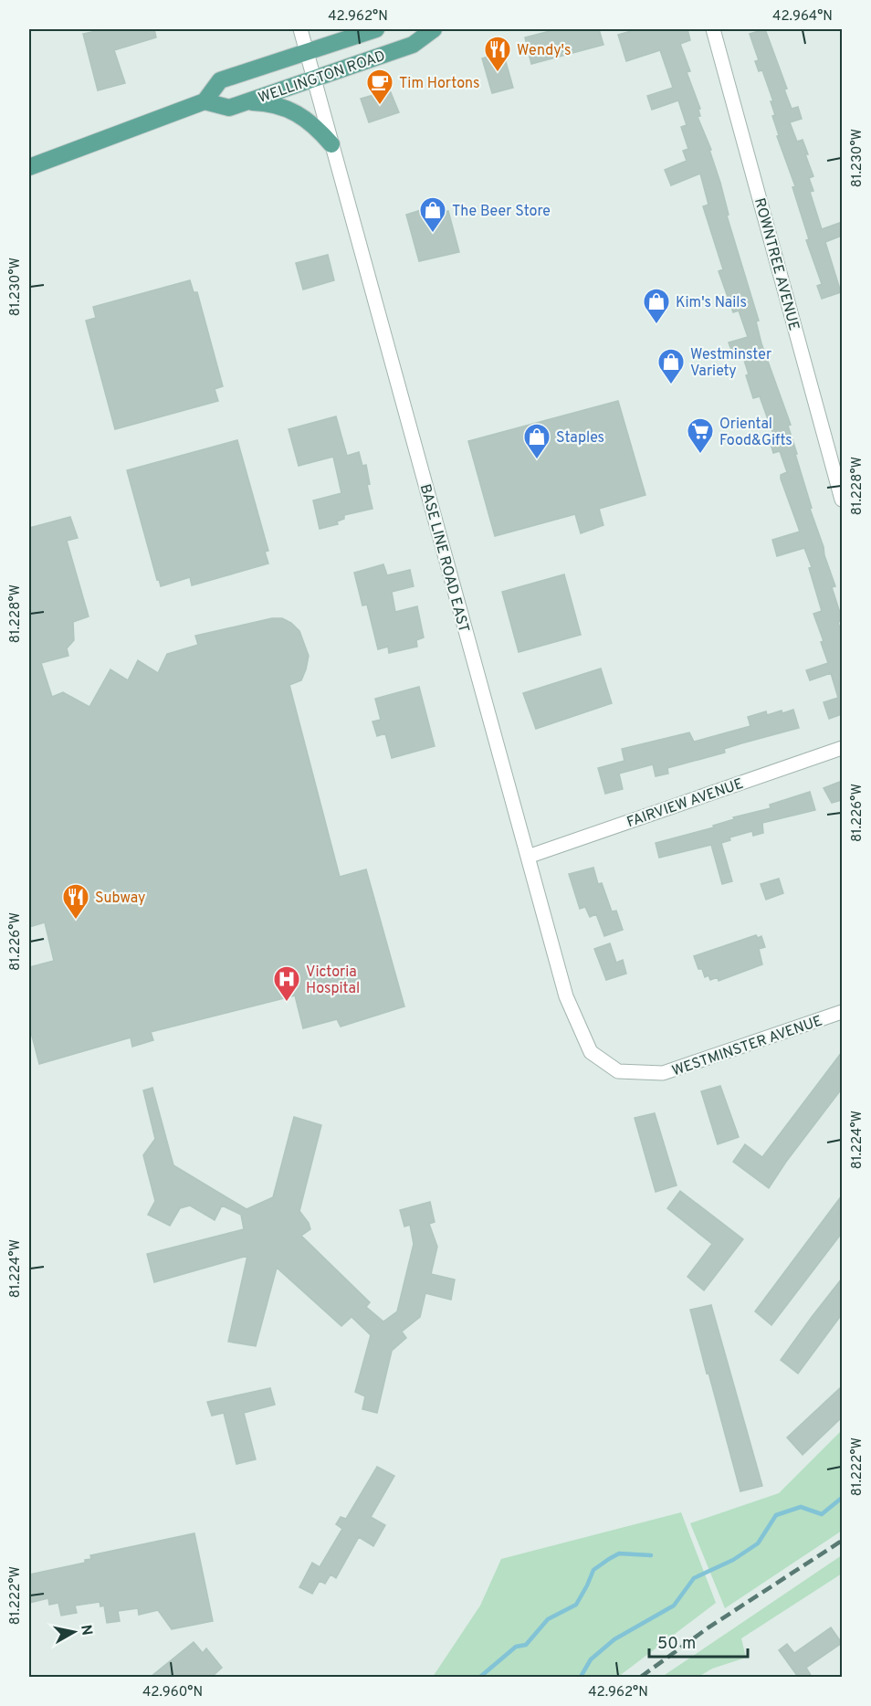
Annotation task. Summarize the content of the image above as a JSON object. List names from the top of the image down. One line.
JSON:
{"streets":{"main road":["WELLINGTON ROAD"],"street":["ROWNTREE AVENUE","BASE LINE ROAD EAST","FAIRVIEW AVENUE","WESTMINSTER AVENUE"]},"crossings":[["WELLINGTON ROAD","BASE LINE ROAD EAST"],["BASE LINE ROAD EAST","FAIRVIEW AVENUE"],["BASE LINE ROAD EAST","WESTMINSTER AVENUE"]],"places":{"restaurant":["Wendy's","Subway"],"cafe":["Tim Hortons"],"shop":["The Beer Store","Kim's Nails","Westminster Variety","Staples"],"supermarket":["Oriental Food&Gifts"],"hospital":["Victoria Hospital"]},"scale_bar":"50 m","north":"right","coordinates":["42.962°N","42.964°N","81.230°W","81.228°W","81.226°W","81.224°W","81.222°W","42.960°N"]}
